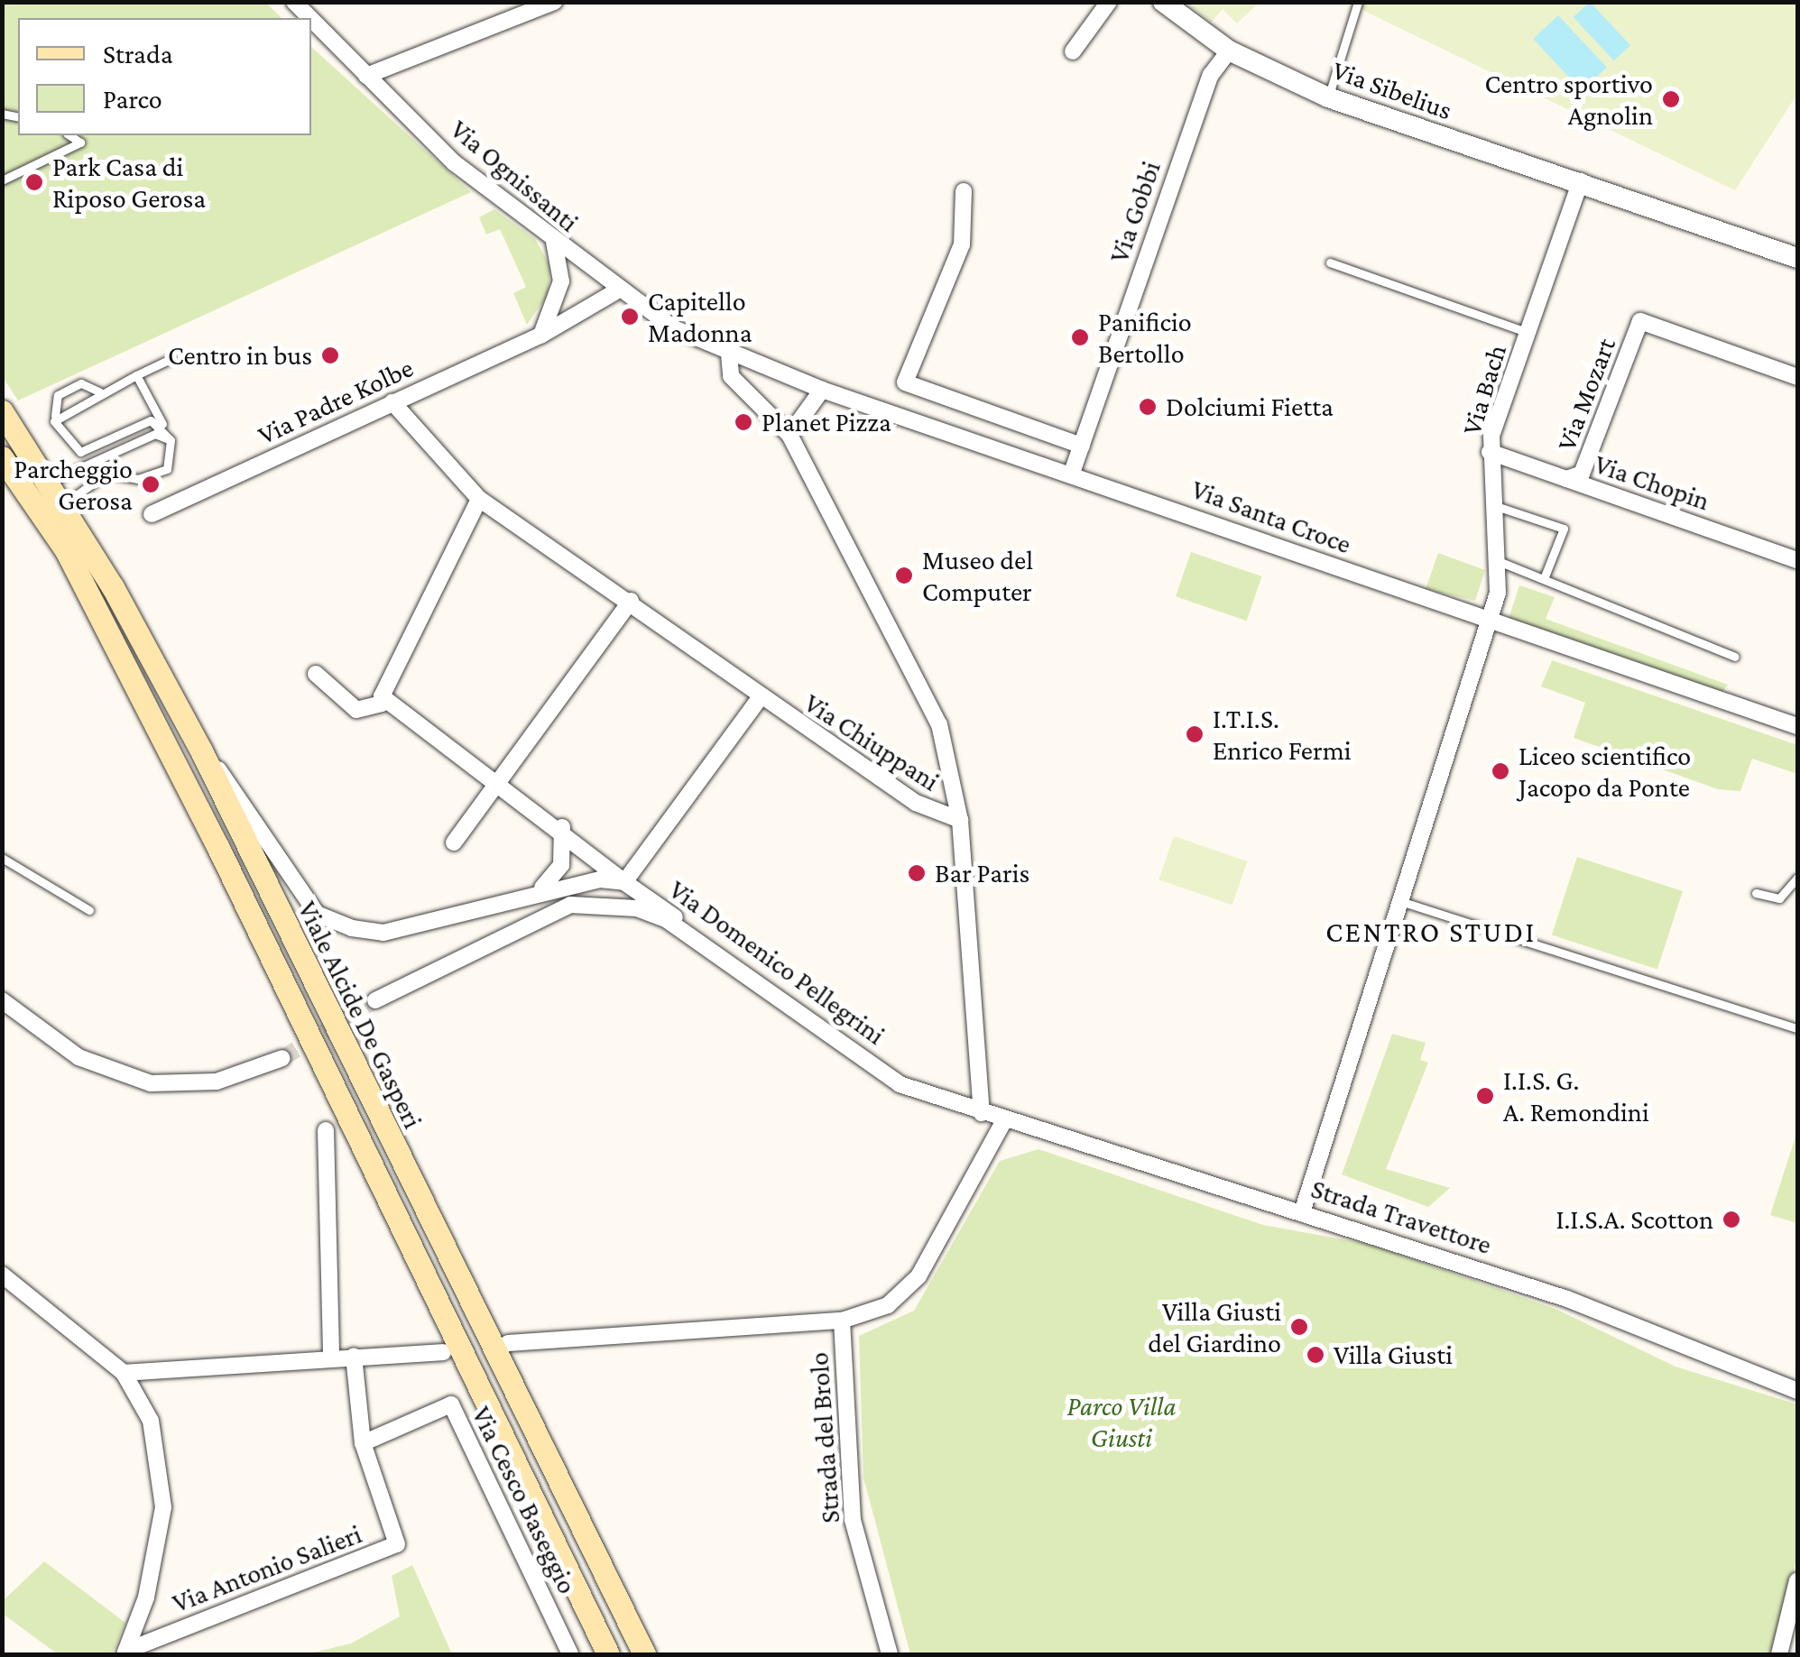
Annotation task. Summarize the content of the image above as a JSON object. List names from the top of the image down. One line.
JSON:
{"streets":{"main road":["Viale Alcide De Gasperi"],"street":["Via Sibelius","Via Ognissanti","Via Gobbi","Via Bach","Via Mozart","Via Padre Kolbe","Via Chopin","Via Santa Croce","Via Chiuppani","Via Domenico Pellegrini","Strada Travettore","Strada del Brolo","Via Cesco Baseggio","Via Antonio Salieri"]},"crossings":[["Via Sibelius","Via Gobbi"],["Via Sibelius","Via Bach"],["Via Ognissanti","Via Padre Kolbe"],["Via Ognissanti","Via Santa Croce"],["Via Gobbi","Via Santa Croce"],["Via Bach","Via Chopin"],["Via Bach","Via Santa Croce"],["Via Bach","Strada Travettore"],["Via Mozart","Via Chopin"],["Via Padre Kolbe","Via Chiuppani"],["Via Domenico Pellegrini","Strada Travettore"],["Strada Travettore","Strada del Brolo"],["Via Cesco Baseggio","Via Antonio Salieri"]],"districts":["CENTRO STUDI"],"parks":["Parco Villa Giusti"],"places":["Centro sportivo Agnolin","Park Casa di Riposo Gerosa","Capitello Madonna","Panificio Bertollo","Centro in bus","Dolciumi Fietta","Planet Pizza","Parcheggio Gerosa","Museo del Computer","I.T.I.S. Enrico Fermi","Liceo scientifico Jacopo da Ponte","Bar Paris","I.I.S. G. A. Remondini","I.I.S.A. Scotton","Villa Giusti del Giardino","Villa Giusti"],"legend":["Strada","Parco"]}
